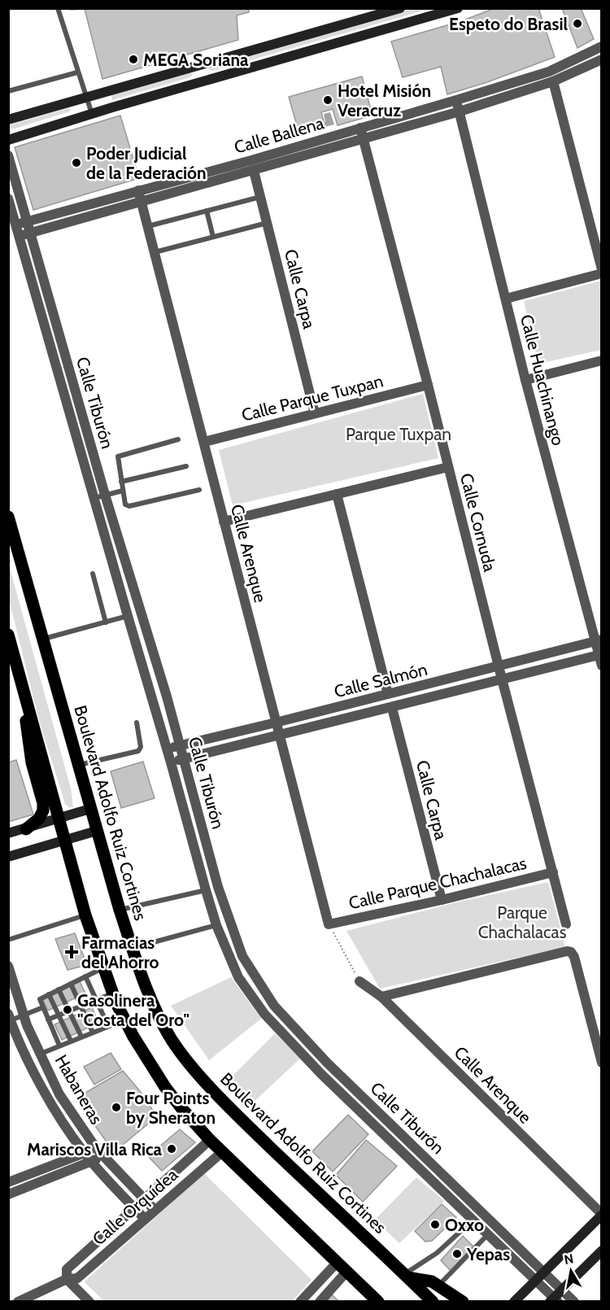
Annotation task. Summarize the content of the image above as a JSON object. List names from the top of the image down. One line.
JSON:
{"streets":{"main road":["Boulevard Adolfo Ruiz Cortines"],"street":["Calle Ballena","Calle Carpa","Calle Huachinango","Calle Parque Tuxpan","Calle Tiburón","Calle Cornuda","Calle Arenque","Calle Salmón","Calle Parque Chachalacas","Habaneras","Calle Orquídea"]},"crossings":[["Calle Ballena","Calle Carpa"],["Calle Ballena","Calle Huachinango"],["Calle Ballena","Calle Tiburón"],["Calle Ballena","Calle Cornuda"],["Calle Ballena","Calle Arenque"],["Calle Carpa","Calle Parque Tuxpan"],["Calle Carpa","Calle Salmón"],["Calle Carpa","Calle Parque Chachalacas"],["Calle Huachinango","Calle Salmón"],["Calle Parque Tuxpan","Calle Cornuda"],["Calle Parque Tuxpan","Calle Arenque"],["Calle Tiburón","Calle Salmón"],["Calle Cornuda","Calle Salmón"],["Calle Cornuda","Calle Parque Chachalacas"],["Calle Arenque","Calle Salmón"],["Calle Arenque","Calle Parque Chachalacas"],["Habaneras","Calle Orquídea"]],"parks":["Parque Tuxpan","Parque Chachalacas"],"places":{"other":["Espeto do Brasil","MEGA Soriana","Hotel Misión Veracruz","Poder Judicial de la Federación","Gasolinera \"Costa del Oro\"","Four Points by Sheraton","Mariscos Villa Rica","Oxxo","Yepas"],"health":["Farmacias del Ahorro"]},"north":"top"}
